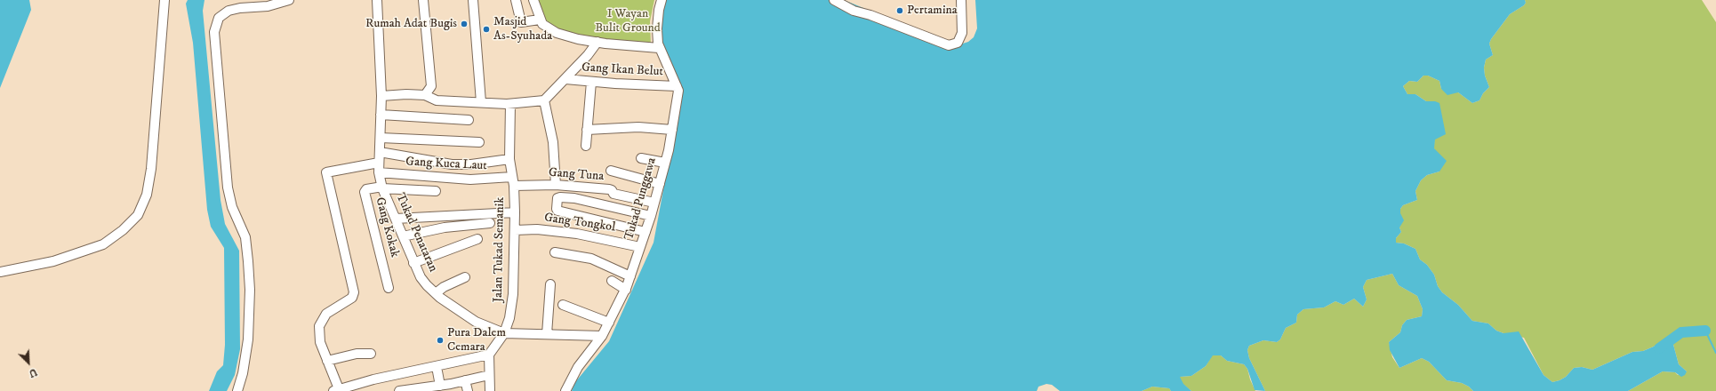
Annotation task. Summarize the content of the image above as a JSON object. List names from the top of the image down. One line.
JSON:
{"streets":{"street":["Gang Ikan Belut","Gang Kuca Laut","Gang Tuna","Tukad Punggawa","Gang Tongkol","Gang Kokak","Tukad Penataran","Jalan Tukad Semanik"]},"crossings":[["Gang Ikan Belut","Tukad Punggawa"],["Gang Kuca Laut","Gang Tuna"],["Gang Kuca Laut","Tukad Penataran"],["Gang Kuca Laut","Jalan Tukad Semanik"],["Gang Tuna","Tukad Punggawa"],["Gang Tuna","Jalan Tukad Semanik"],["Tukad Punggawa","Gang Tongkol"],["Tukad Punggawa","Tukad Penataran"],["Gang Tongkol","Jalan Tukad Semanik"],["Gang Kokak","Tukad Penataran"],["Tukad Penataran","Jalan Tukad Semanik"]],"parks":["I Wayan Bulit Ground"],"places":["Pertamina","Rumah Adat Bugis","Masjid As-Syuhada","Pura Dalem Cemara"],"north":"bottom right"}
